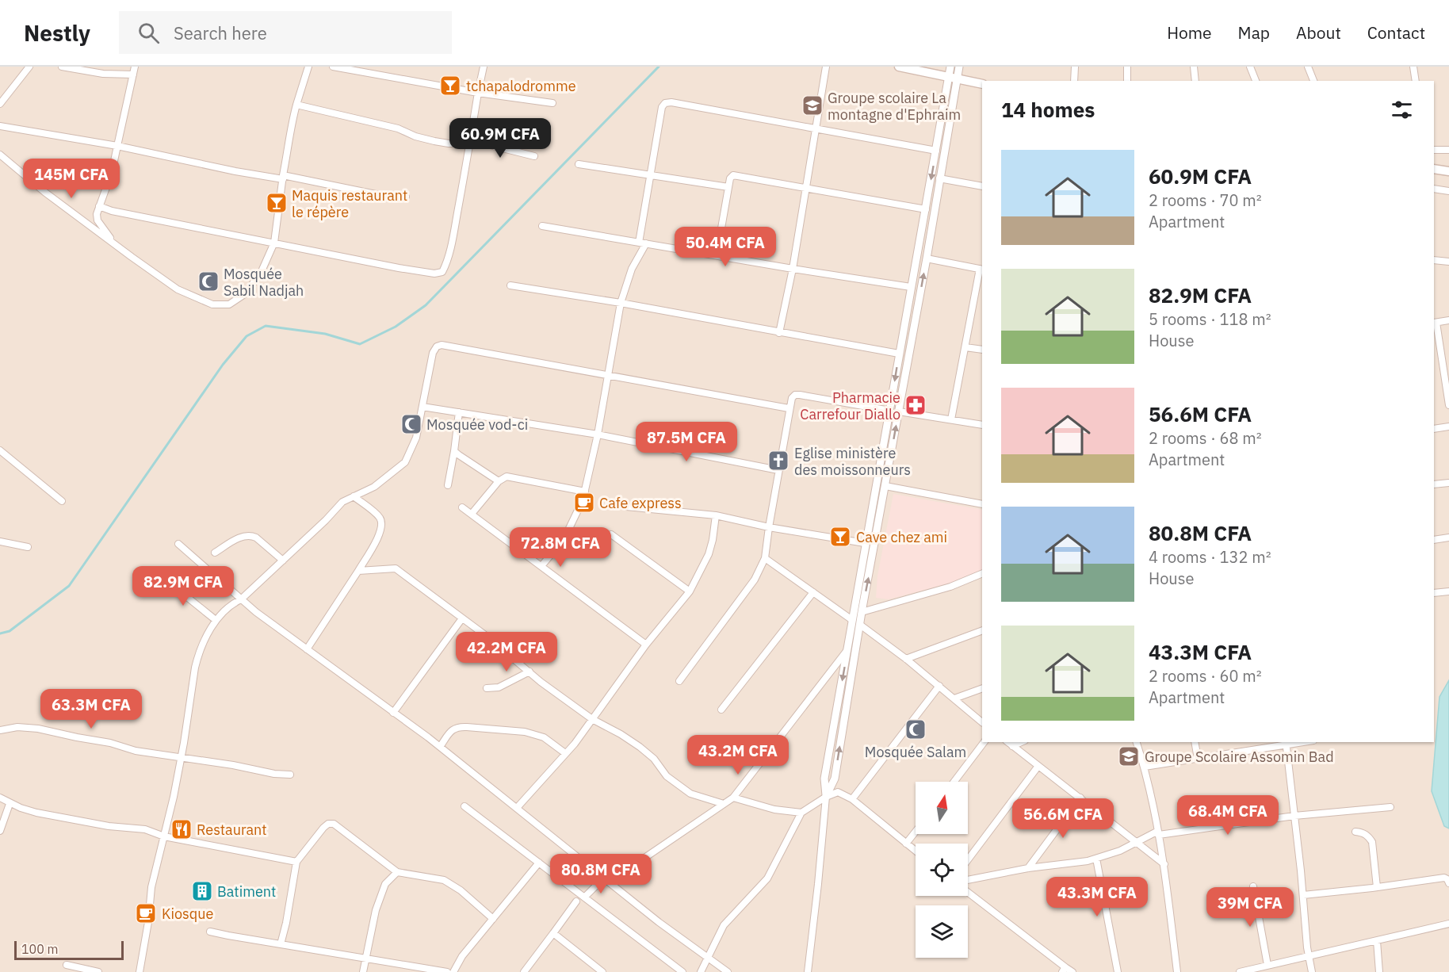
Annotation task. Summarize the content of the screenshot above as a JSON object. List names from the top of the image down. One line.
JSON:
{"places":{"bar":["tchapalodromme","Maquis restaurant le répère","Cave chez ami"],"school or university":["Groupe scolaire La montagne d'Ephraim","Groupe Scolaire Assomin Bad"],"mosque":["Mosquée Sabil Nadjah","Mosquée vod-ci","Mosquée Salam"],"pharmacy":["Pharmacie Carrefour Diallo"],"church":["Eglise ministère des moissonneurs"],"cafe":["Cafe express","Kiosque"],"restaurant":["Restaurant"],"building":["Batiment"]},"scale_bar":"100 m","north":"top","page":{"header":"Nestly","search":"Search here","nav":["Home","Map","About","Contact"],"heading":"14 homes","price":["60.9M CFA","145M CFA","50.4M CFA","87.5M CFA","72.8M CFA","82.9M CFA","42.2M CFA","63.3M CFA","43.2M CFA","68.4M CFA","56.6M CFA","80.8M CFA","43.3M CFA","39M CFA"],"list":[{"name":"60.9M CFA","note":"2 rooms · 70 m² · Apartment"},{"name":"82.9M CFA","note":"5 rooms · 118 m² · House"},{"name":"56.6M CFA","note":"2 rooms · 68 m² · Apartment"},{"name":"80.8M CFA","note":"4 rooms · 132 m² · House"},{"name":"43.3M CFA","note":"2 rooms · 60 m² · Apartment"}],"scale":"100 m"}}
